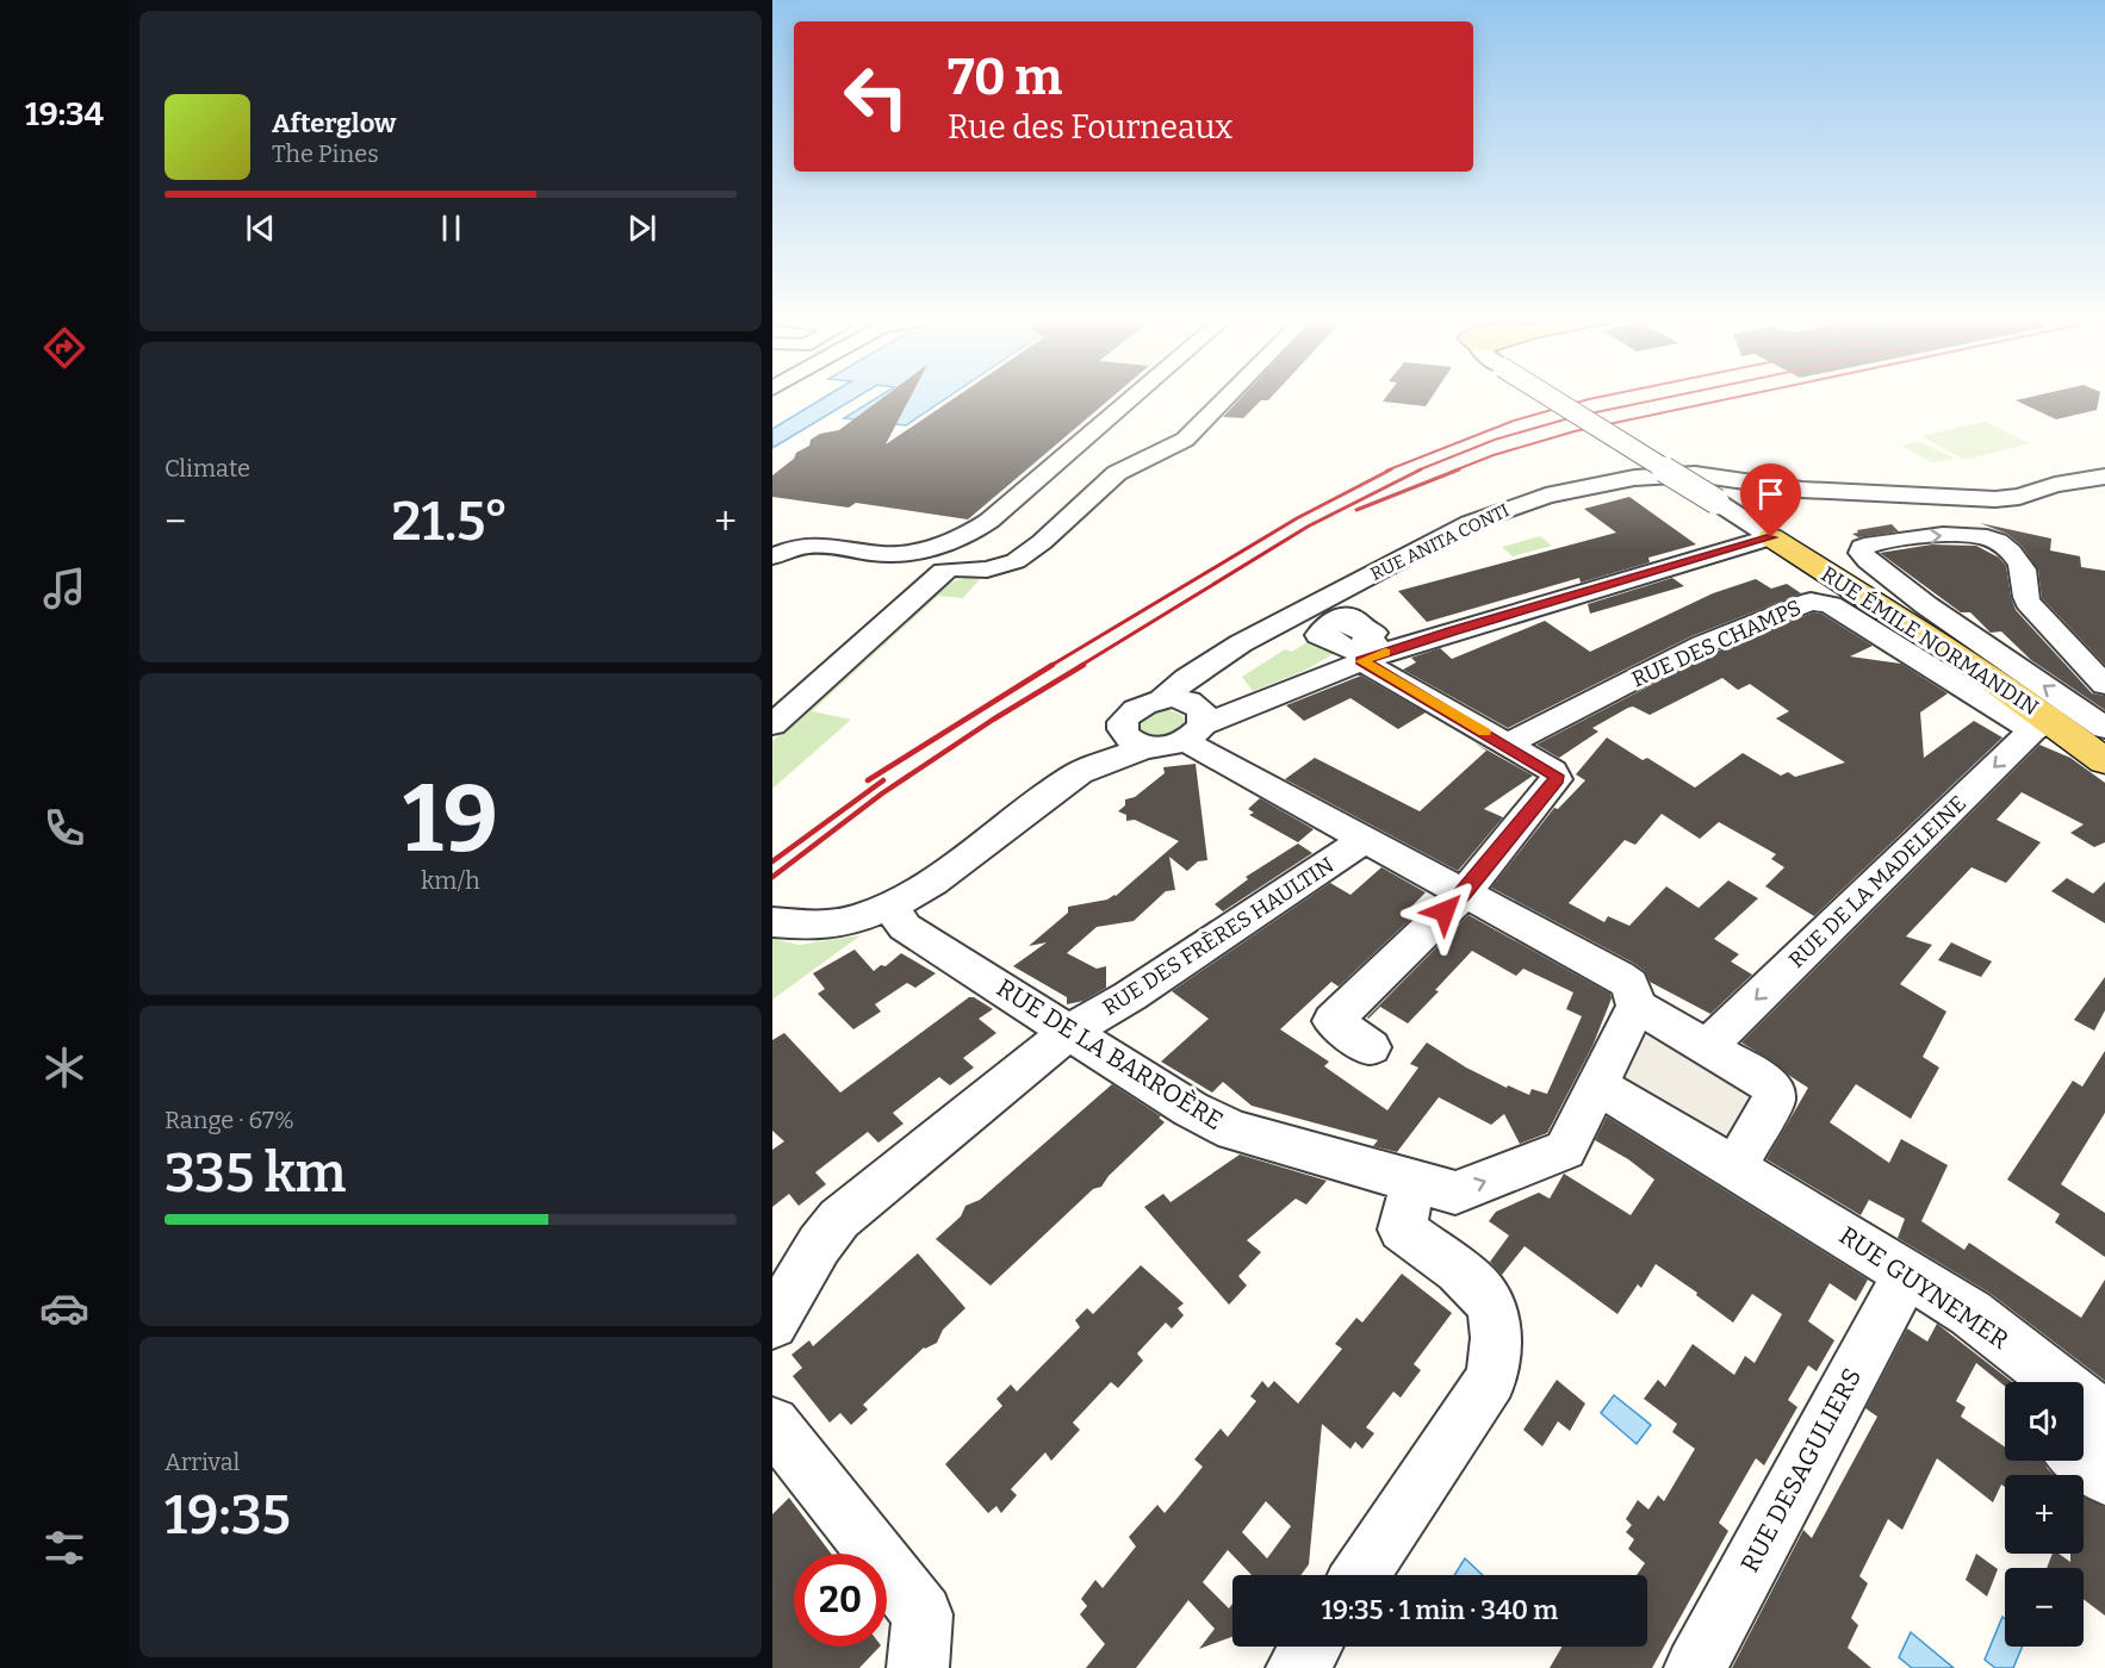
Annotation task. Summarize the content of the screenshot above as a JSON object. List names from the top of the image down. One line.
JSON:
{"streets":{"main road":["RUE ÉMILE NORMANDIN"],"street":["RUE ANITA CONTI","RUE DES CHAMPS","RUE DE LA MADELEINE","RUE DES FRÈRES HAULTIN","RUE DE LA BARROÈRE","RUE GUYNEMER","RUE DESAGULIERS"]},"crossings":[["RUE ÉMILE NORMANDIN","RUE DES CHAMPS"],["RUE ÉMILE NORMANDIN","RUE DE LA MADELEINE"],["RUE DES CHAMPS","RUE DE LA MADELEINE"],["RUE DES FRÈRES HAULTIN","RUE DE LA BARROÈRE"],["RUE DE LA BARROÈRE","RUE GUYNEMER"],["RUE GUYNEMER","RUE DESAGULIERS"]],"one_way":["RUE DE LA MADELEINE"],"page":{"tabs":"19:34","turn":["70 m","Rue des Fourneaux"],"song":["Afterglow","The Pines"],"tile":["Climate",["19","km/h"],["Range · 67%","335 km"],["Arrival","19:35"]],"heat":["−","21.5°","+"],"map_buttons":["+","−"],"limit":"20","trip":"19:35 · 1 min · 340 m"}}
